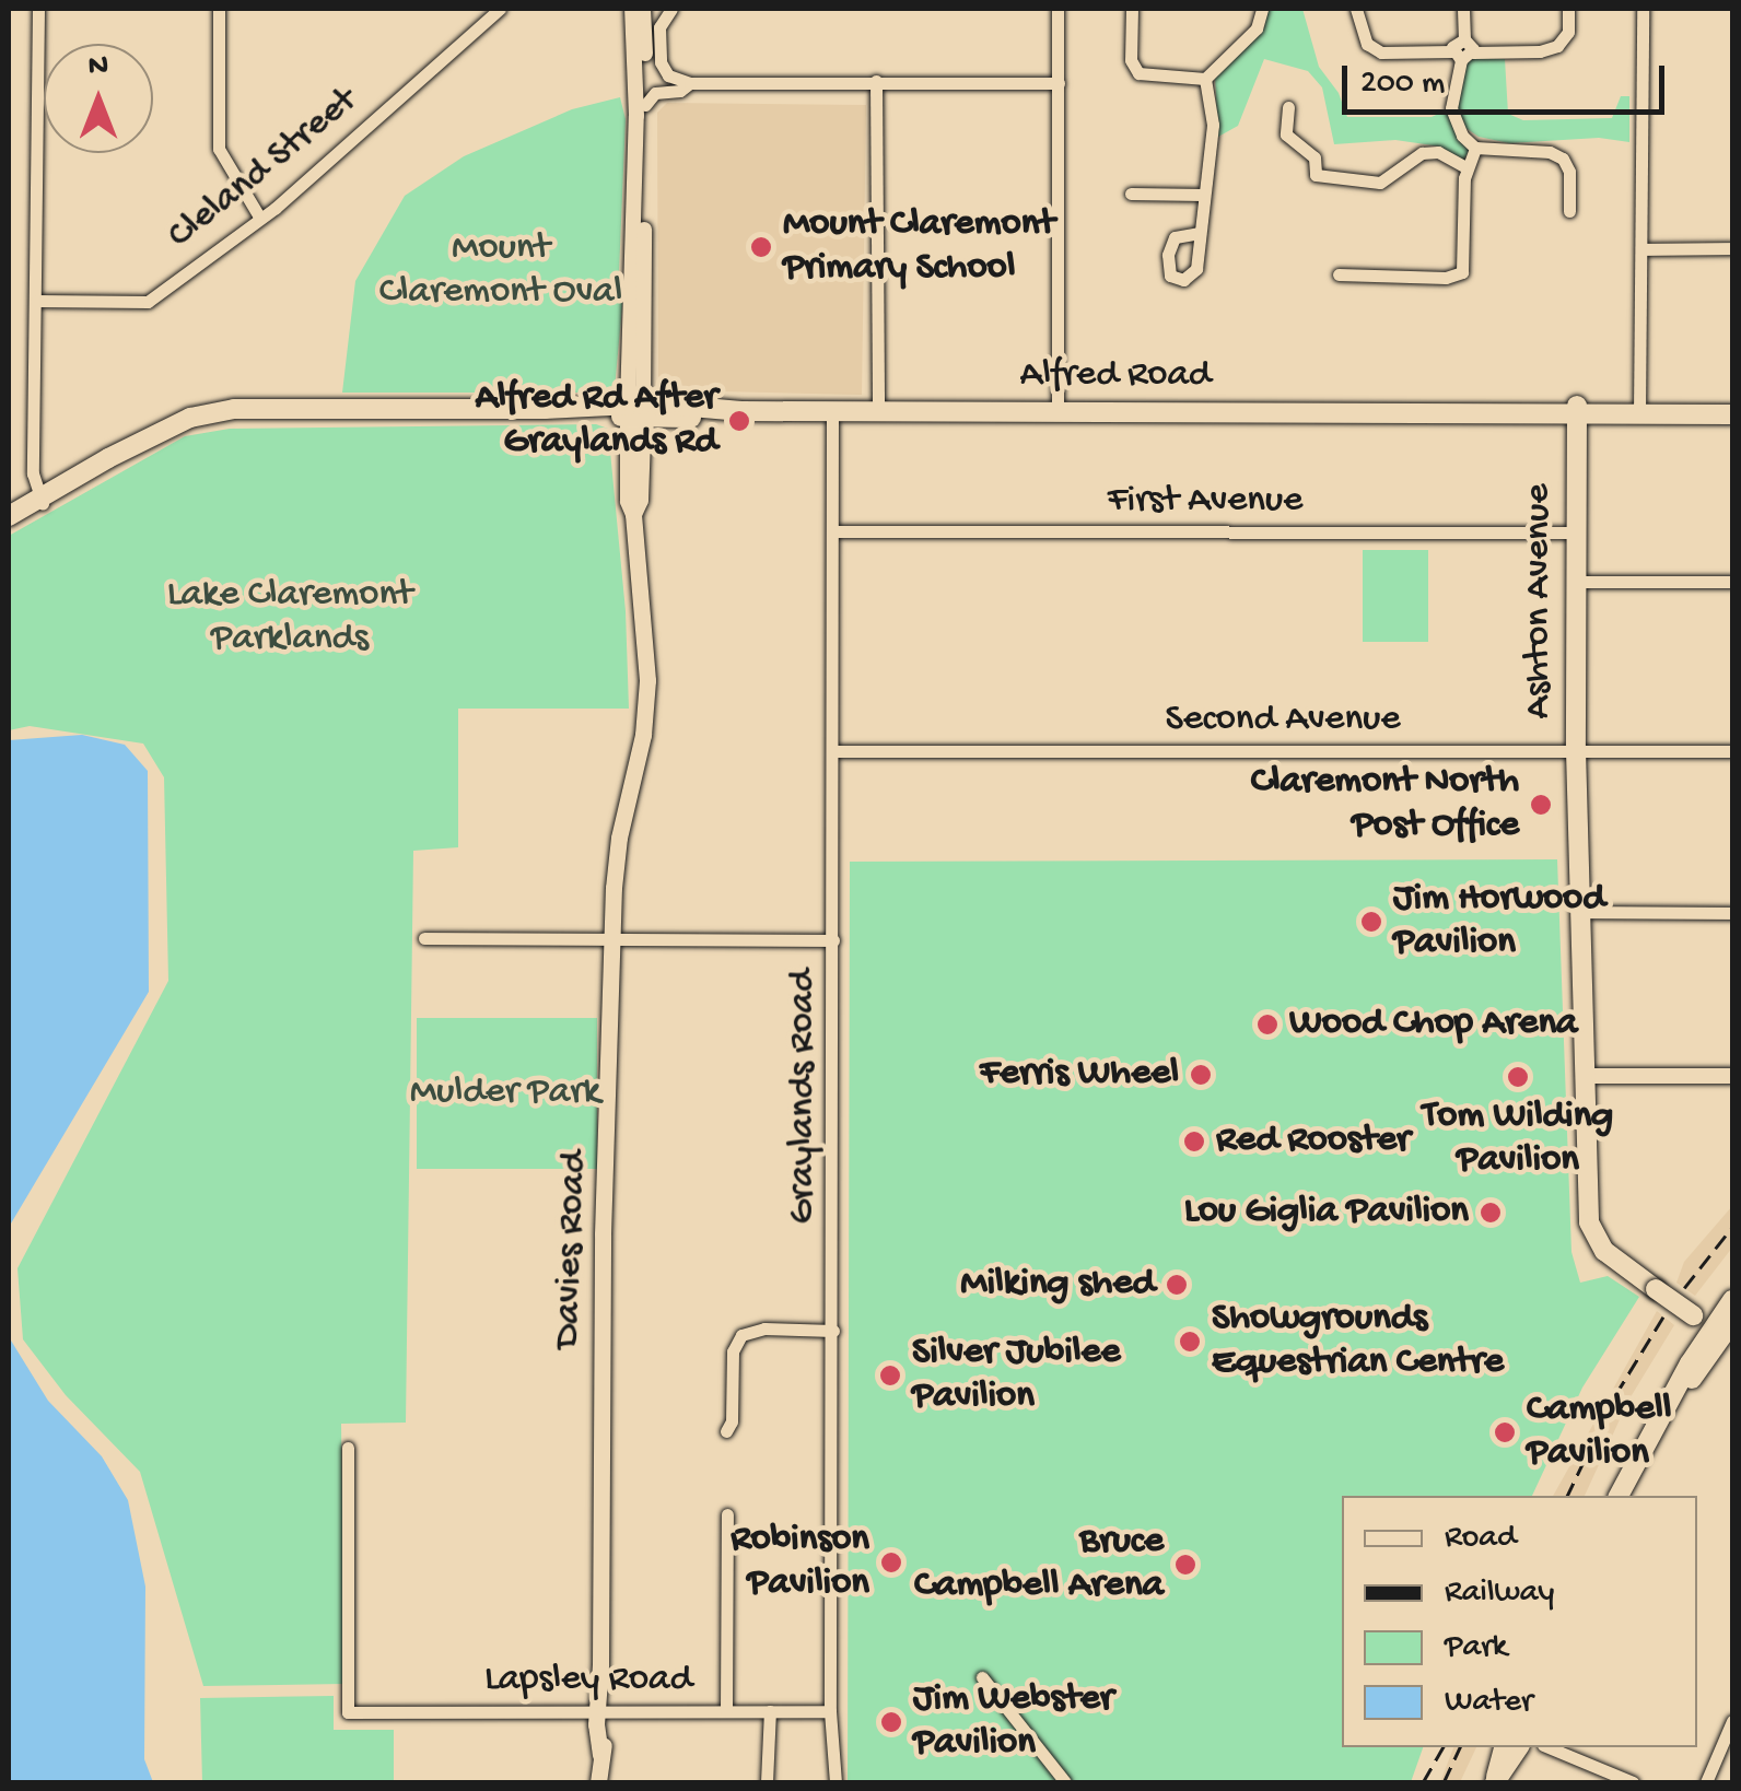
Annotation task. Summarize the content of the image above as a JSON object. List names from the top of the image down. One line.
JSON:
{"streets":{"main road":["Alfred Road","Ashton Avenue","Davies Road"],"street":["Cleland Street","First Avenue","Second Avenue","Graylands Road","Lapsley Road"]},"crossings":[["Alfred Road","Ashton Avenue"],["Alfred Road","Graylands Road"],["Alfred Road","Davies Road"],["First Avenue","Ashton Avenue"],["First Avenue","Graylands Road"],["Ashton Avenue","Second Avenue"],["Second Avenue","Graylands Road"],["Graylands Road","Lapsley Road"],["Davies Road","Lapsley Road"]],"parks":["Mount Claremont Oval","Lake Claremont Parklands","Mulder Park"],"places":["Mount Claremont Primary School","Alfred Rd After Graylands Rd","Claremont North Post Office","Jim Horwood Pavilion","Wood Chop Arena","Ferris Wheel","Tom Wilding Pavilion","Red Rooster","Lou Giglia Pavilion","Milking shed","Showgrounds Equestrian Centre","Silver Jubilee Pavilion","Campbell Pavilion","Robinson Pavilion","Bruce Campbell Arena","Jim Webster Pavilion"],"legend":["Road","Railway","Park","Water"],"scale_bar":"200 m","north":"top"}
